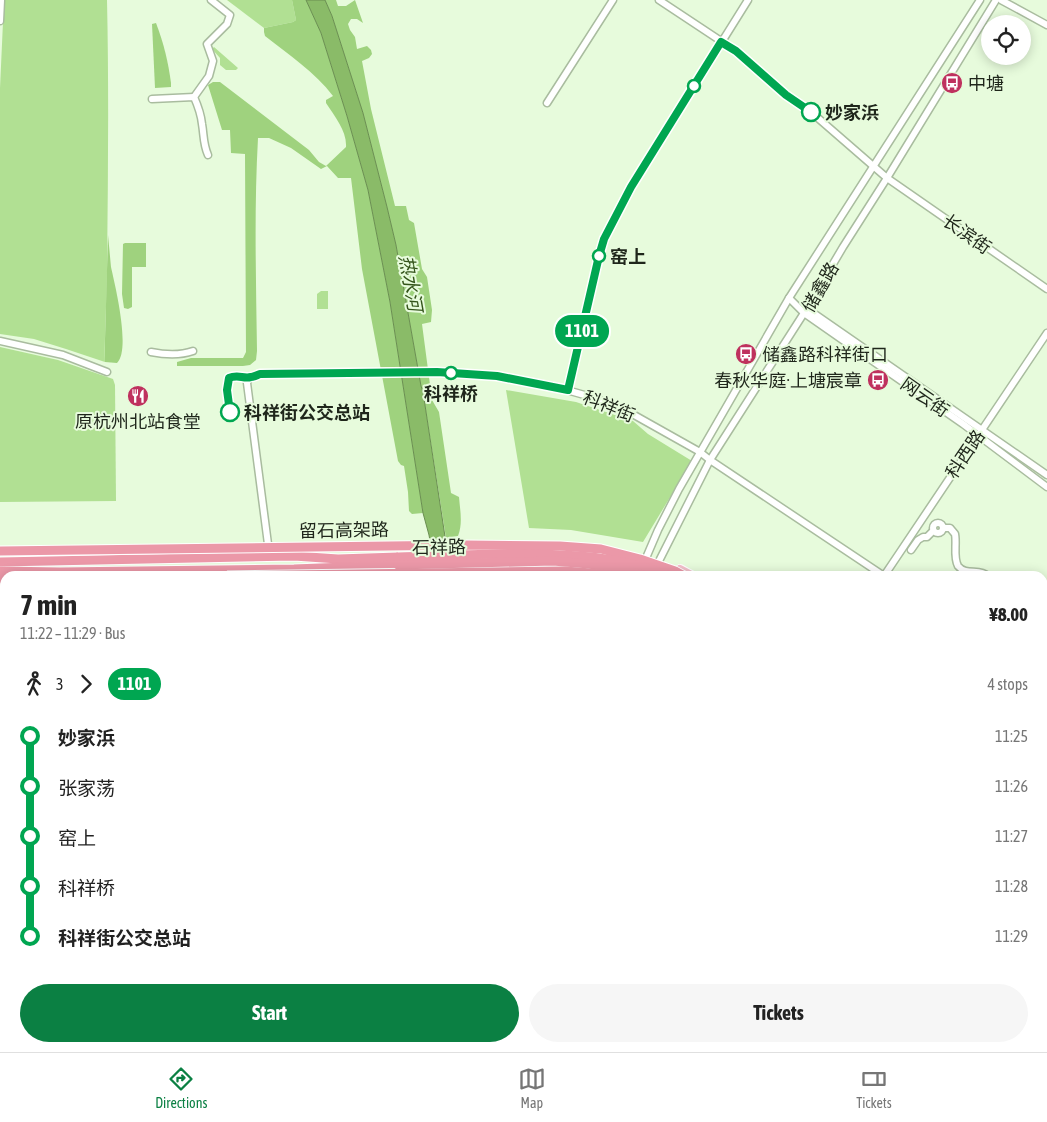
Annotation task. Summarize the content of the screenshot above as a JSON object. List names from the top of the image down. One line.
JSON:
{"streets":{"highway":["留石高架路"],"main road":["石祥路"],"street":["长滨街","储鑫路","网云街","科祥街","科西路"]},"crossings":[["长滨街","储鑫路"],["储鑫路","网云街"],["储鑫路","科祥街"],["储鑫路","石祥路"],["网云街","科西路"],["科祥街","石祥路"],["留石高架路","石祥路"]],"water":["热水河"],"places":{"bus stop":["中塘","储鑫路科祥街口","春秋华庭·上塘宸章"],"other":["妙家浜","窑上","科祥桥","科祥街公交总站"],"restaurant":["原杭州北站食堂"]},"lines":["bus line 1101"],"page":{"on_map":"1101","heading":["7 min","11:22 – 11:29 · Bus","¥8.00"],"legs":["3","1101","4 stops"],"list":[{"name":"妙家浜","value":"11:25"},{"name":"张家荡","value":"11:26"},{"name":"窑上","value":"11:27"},{"name":"科祥桥","value":"11:28"},{"name":"科祥街公交总站","value":"11:29"}],"buttons":["Start","Tickets"],"tabs":["Directions","Map","Tickets"]}}
